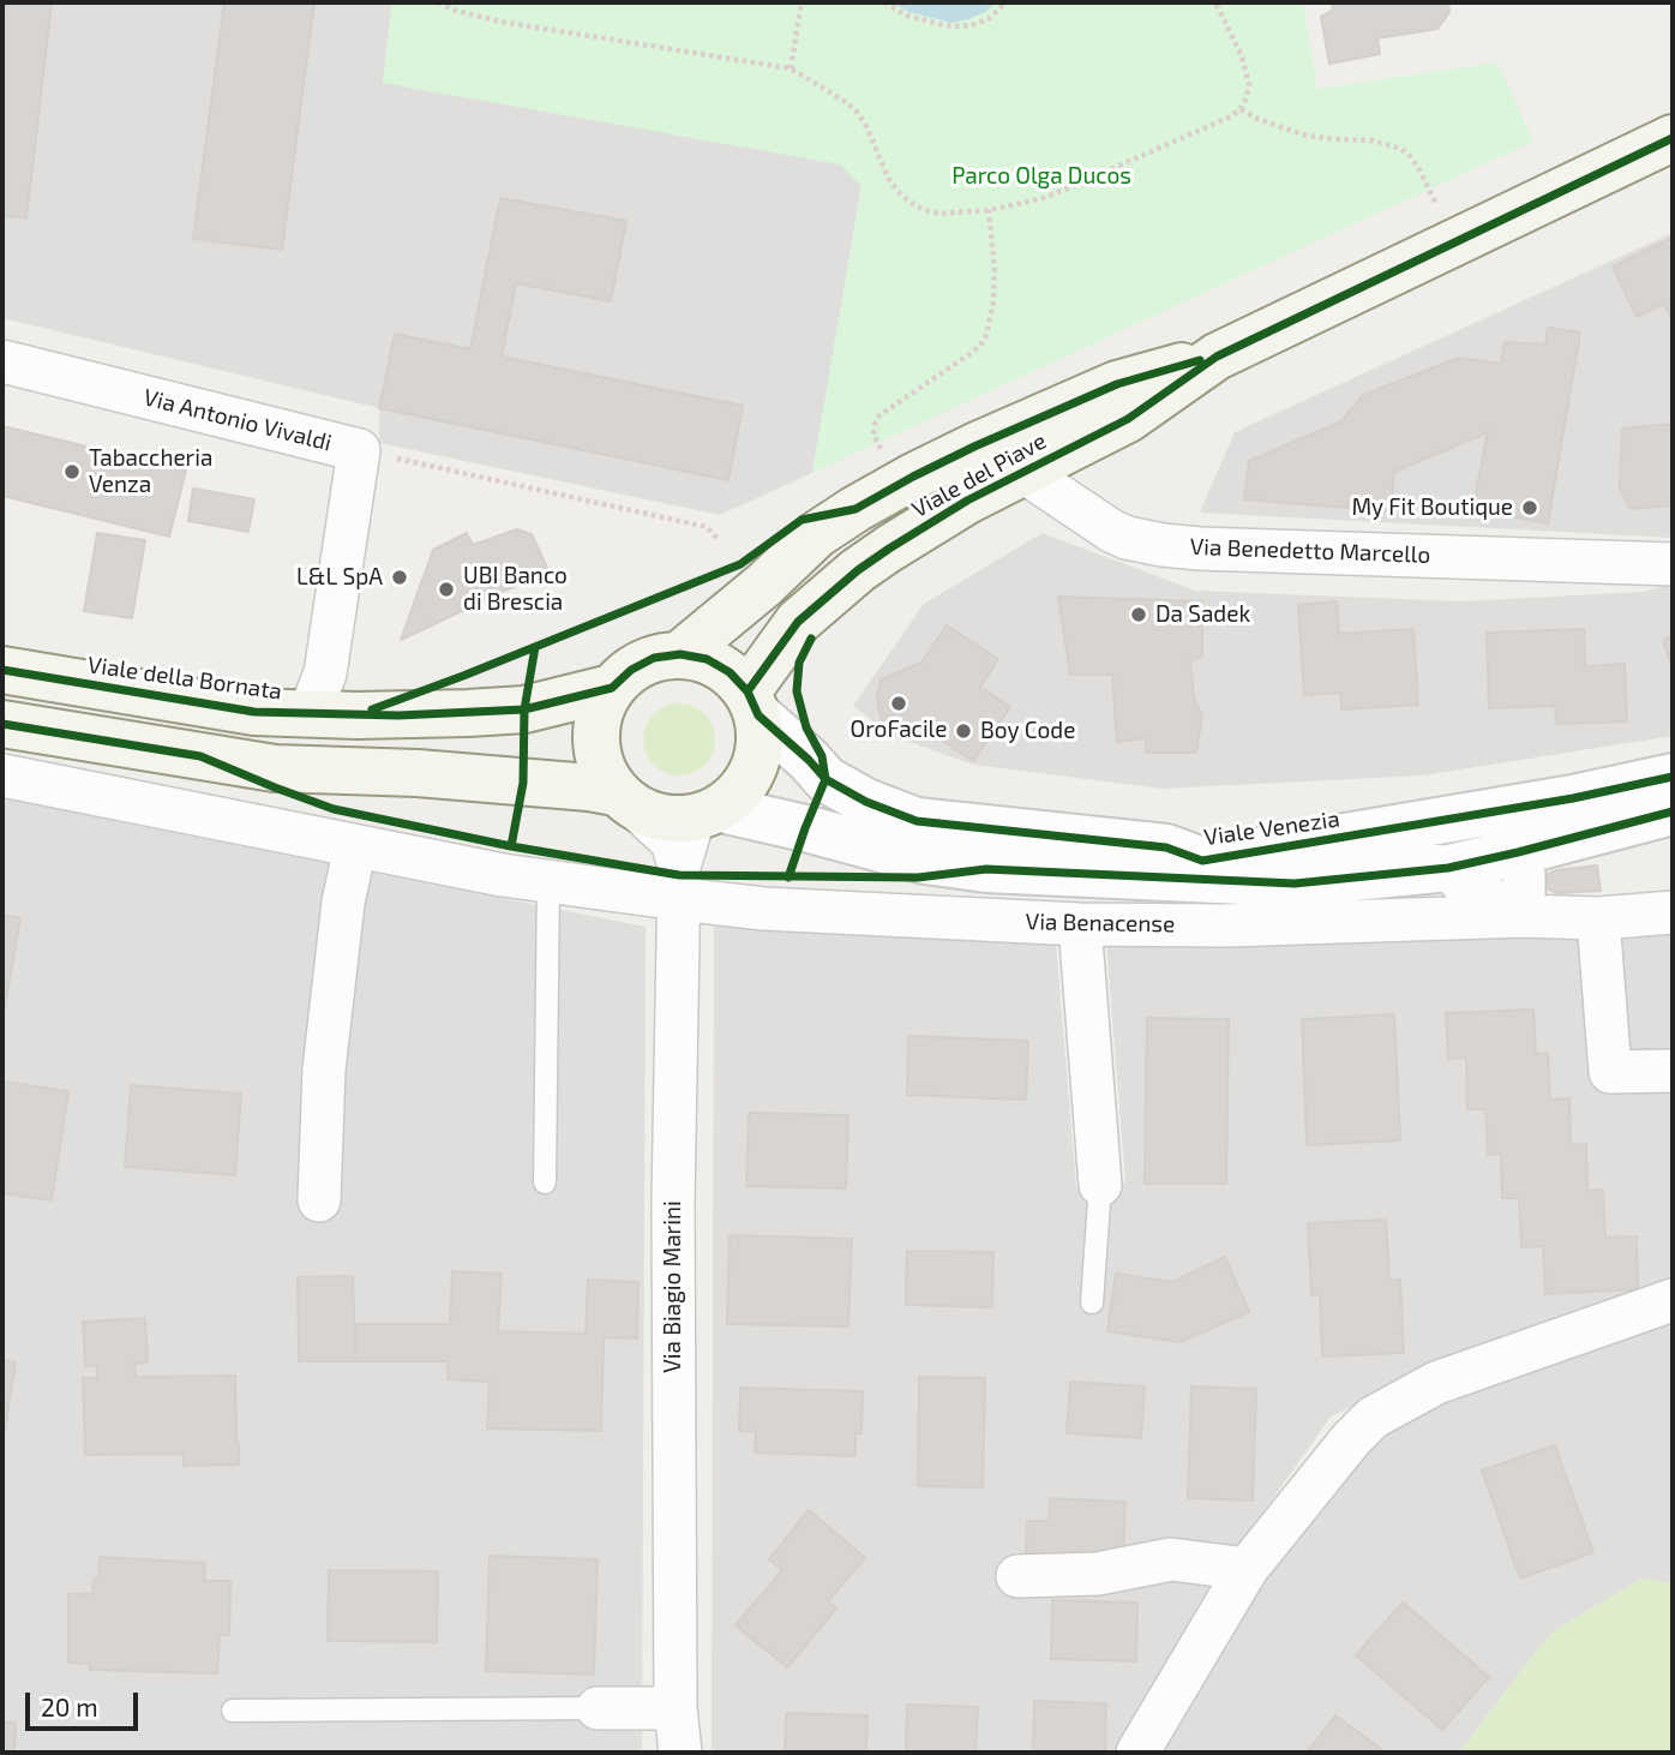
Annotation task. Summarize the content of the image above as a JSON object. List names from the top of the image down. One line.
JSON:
{"streets":{"main road":["Viale del Piave","Viale della Bornata"],"street":["Via Antonio Vivaldi","Via Benedetto Marcello","Viale Venezia","Via Benacense","Via Biagio Marini"]},"crossings":[["Via Antonio Vivaldi","Viale della Bornata"],["Viale del Piave","Via Benedetto Marcello"],["Viale del Piave","Viale della Bornata"],["Viale del Piave","Viale Venezia"],["Viale della Bornata","Viale Venezia"],["Viale Venezia","Via Benacense"],["Via Benacense","Via Biagio Marini"]],"parks":["Parco Olga Ducos"],"places":["Tabaccheria Venza","My Fit Boutique","L&L SpA","UBI Banco di Brescia","Da Sadek","OroFacile","Boy Code"],"scale_bar":"20 m"}
